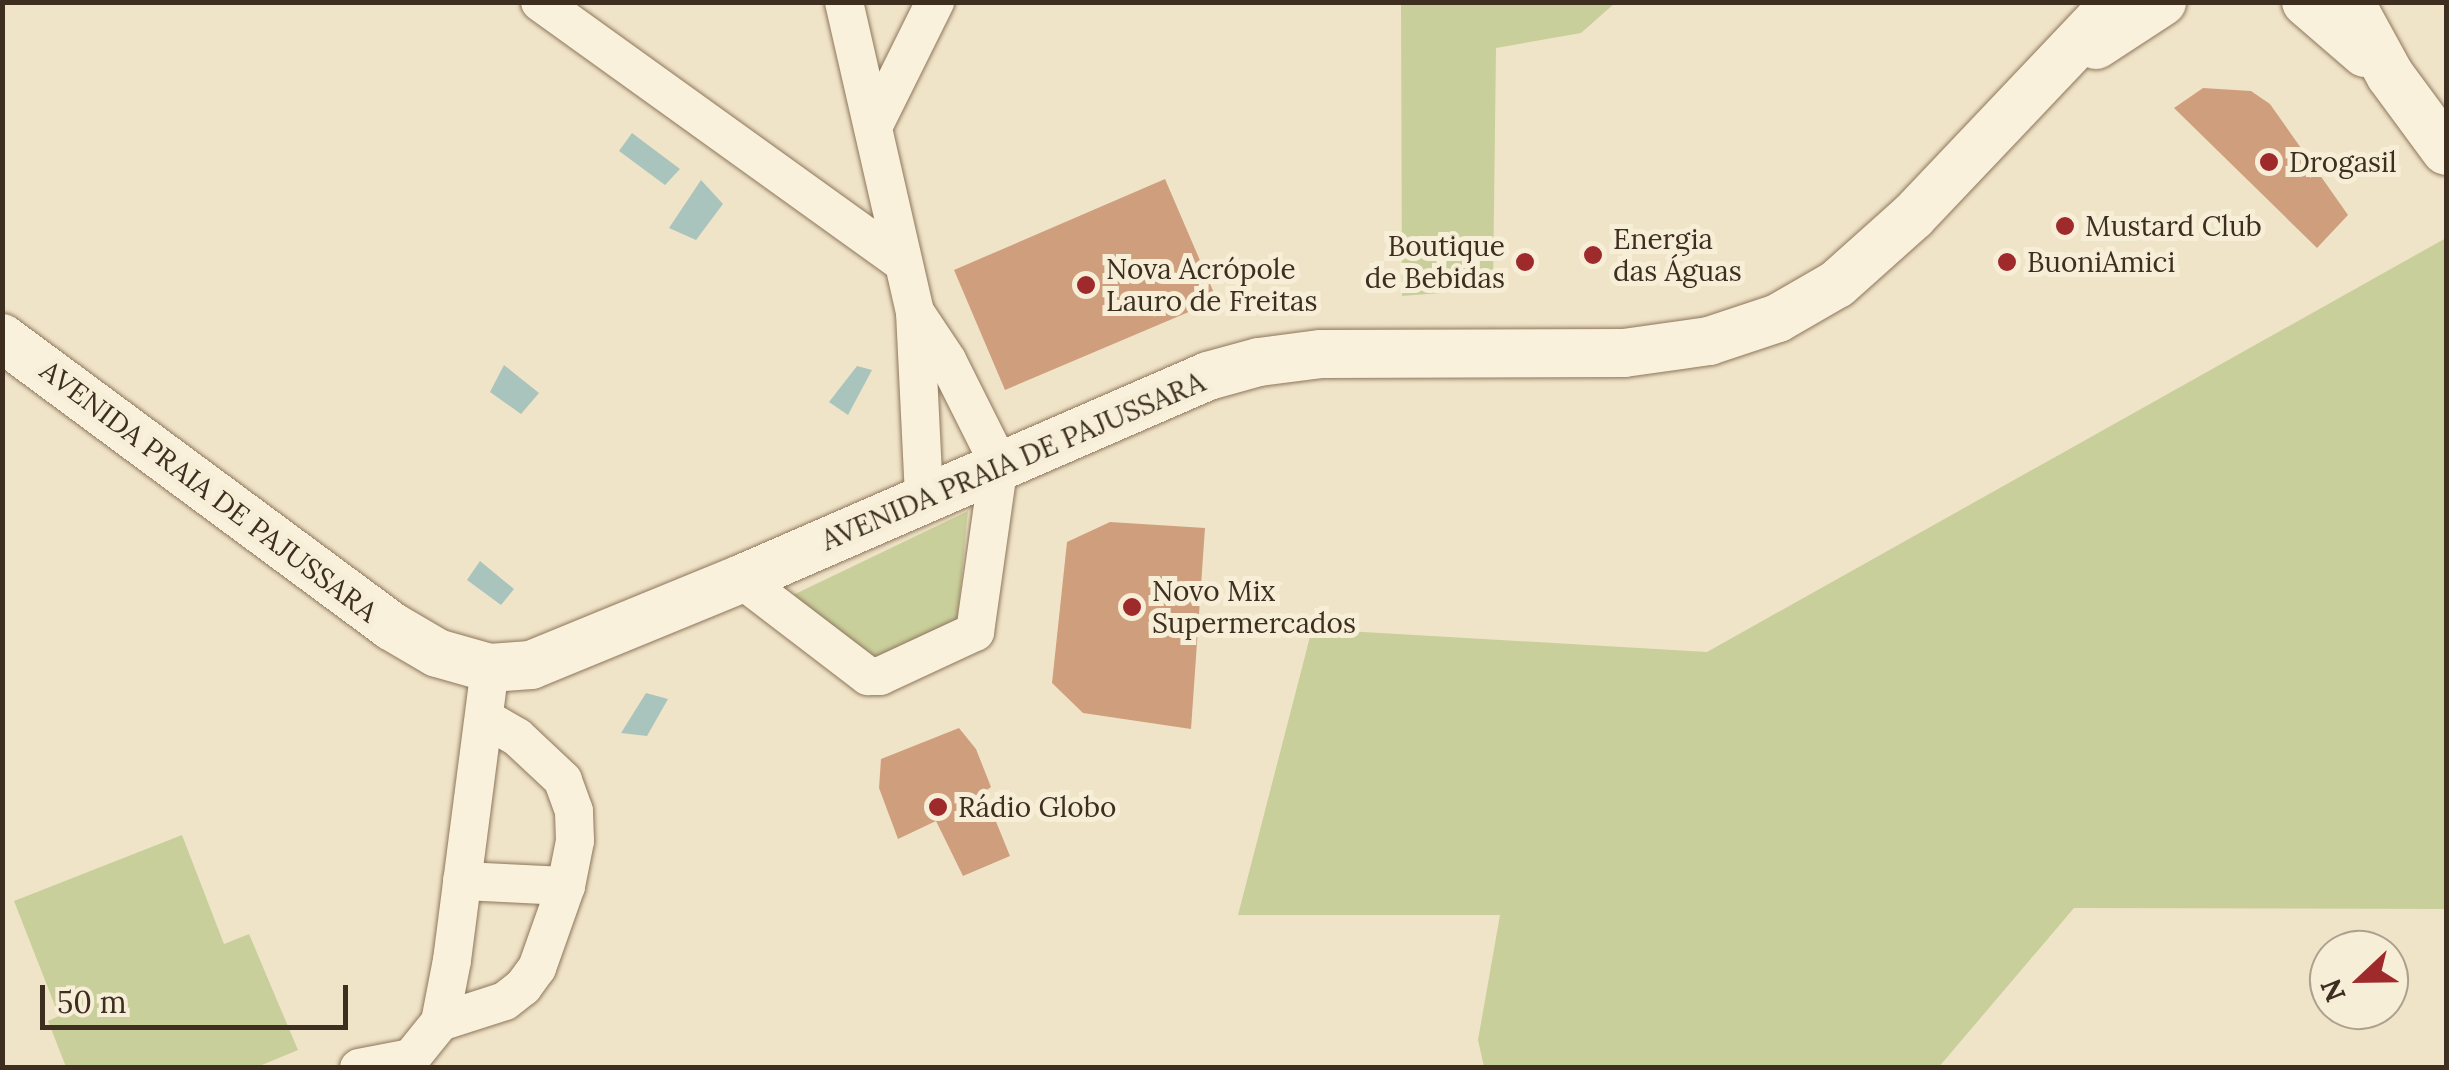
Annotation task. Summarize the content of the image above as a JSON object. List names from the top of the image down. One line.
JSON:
{"streets":{"street":["AVENIDA PRAIA DE PAJUSSARA"]},"places":["Drogasil","Mustard Club","Energia das Águas","Boutique de Bebidas","BuoniAmici","Nova Acrópole Lauro de Freitas","Novo Mix Supermercados","Rádio Globo"],"scale_bar":"50 m","north":"left"}
